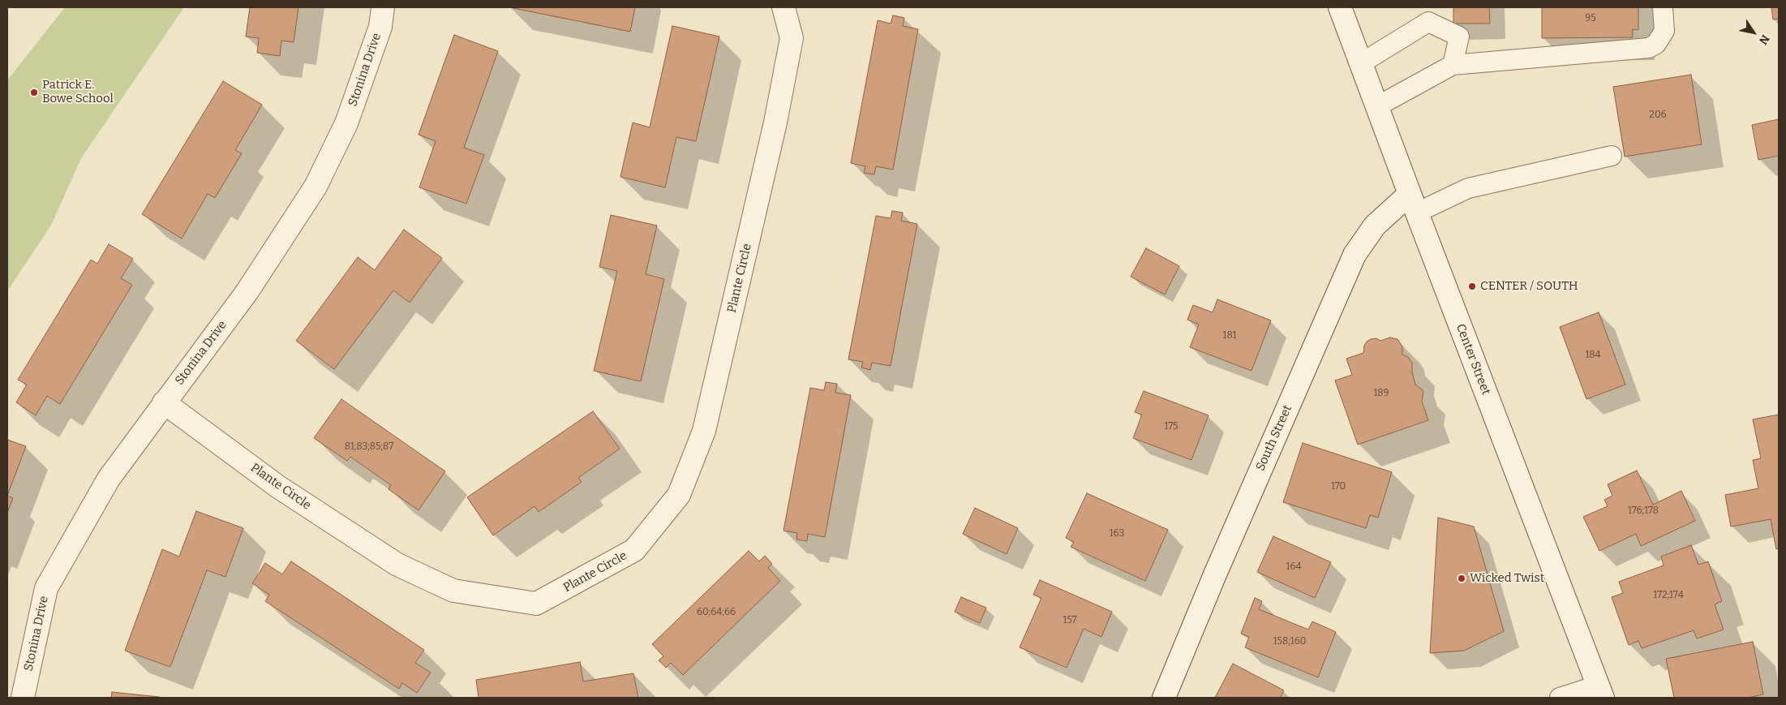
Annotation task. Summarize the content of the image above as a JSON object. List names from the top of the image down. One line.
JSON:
{"streets":{"street":["Stonina Drive","Plante Circle","Center Street","South Street"]},"crossings":[["Stonina Drive","Plante Circle"],["Center Street","South Street"]],"places":["Patrick E. Bowe School","CENTER / SOUTH","Wicked Twist"],"house_numbers":["95","206","181","184","189","175","81;83;85;87","170","176;178","163","164","172;174","60;64;66","157","158;160"],"north":"bottom right"}
